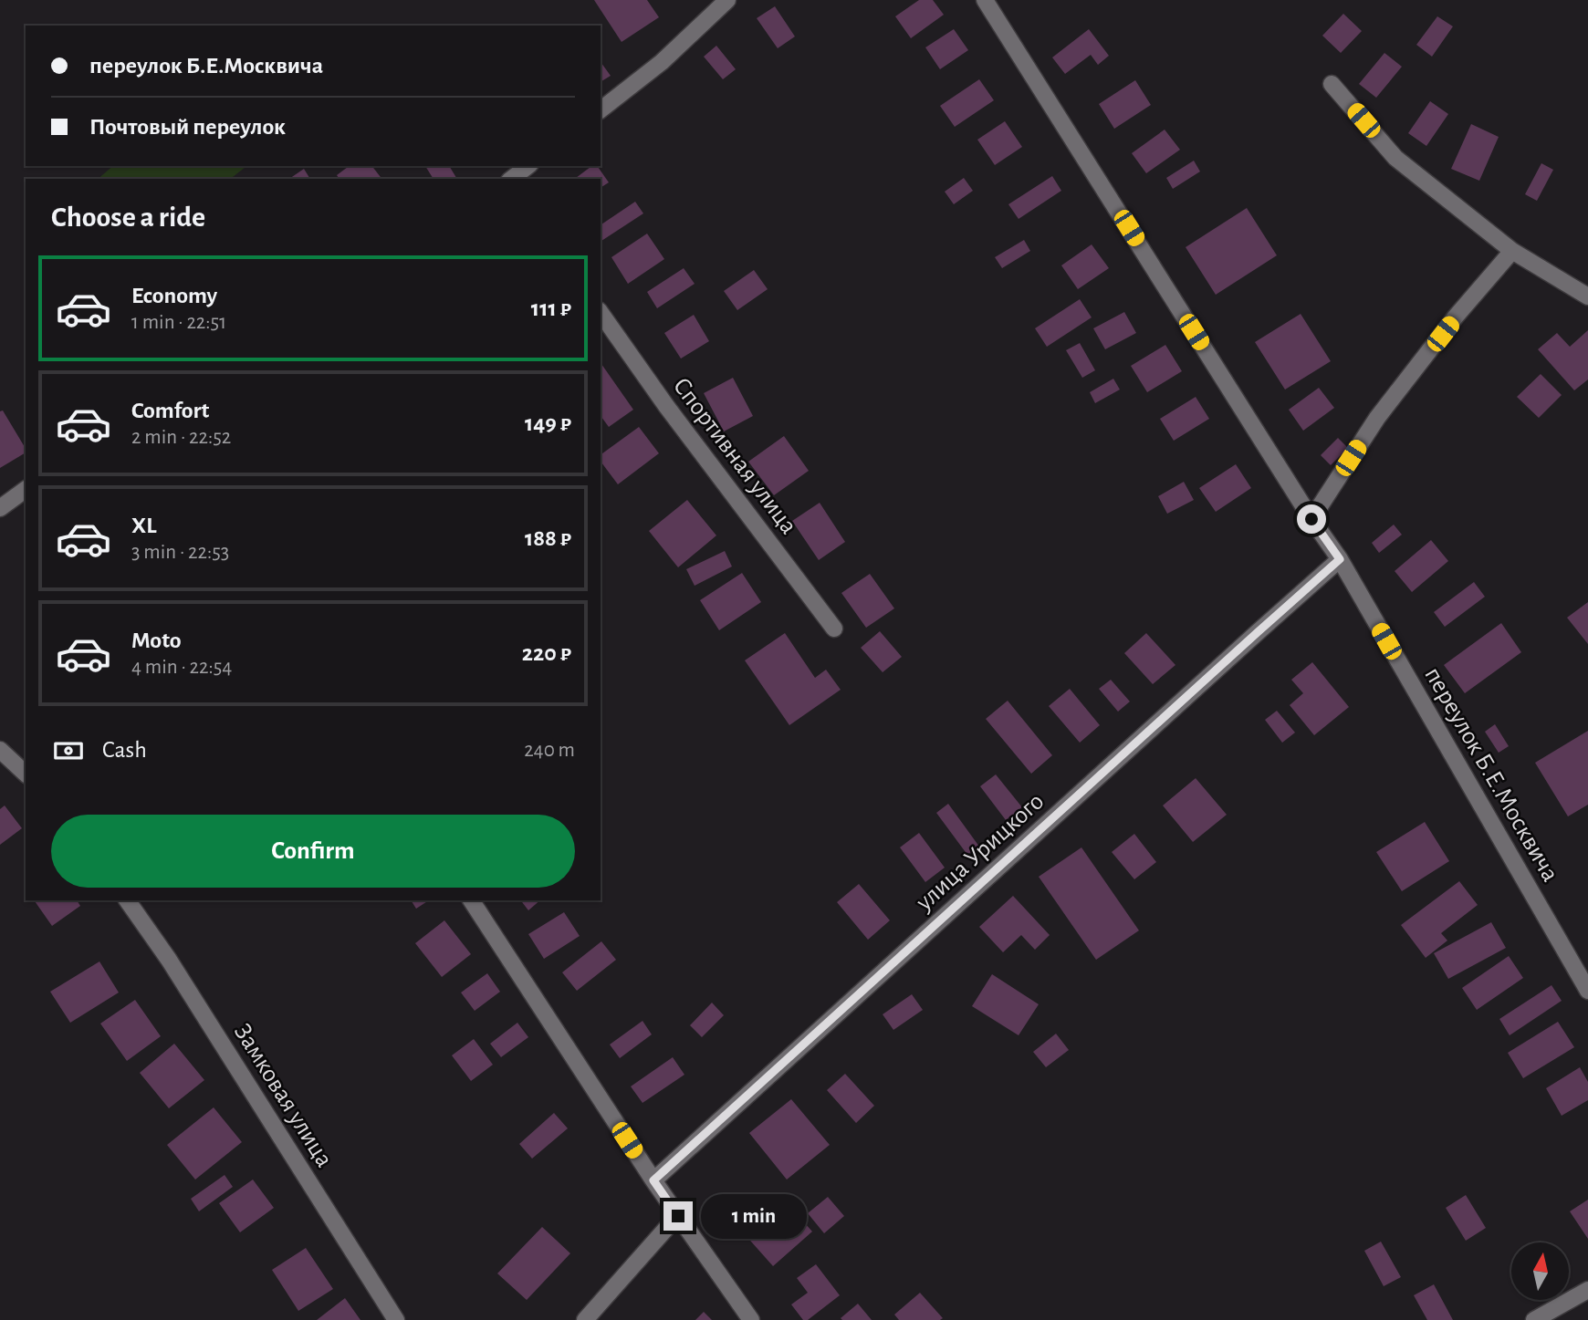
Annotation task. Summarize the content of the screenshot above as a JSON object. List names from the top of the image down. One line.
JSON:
{"streets":{"street":["Спортивная улица","переулок Б.Е.Москвича","улица Урицкого","Замковая улица"]},"crossings":[["переулок Б.Е.Москвича","улица Урицкого"]],"north":"top","page":{"banner":["переулок Б.Е.Москвича","Почтовый переулок"],"heading":"Choose a ride","list":[{"name":"Economy","note":"1 min · 22:51","value":"111 ₽"},{"name":"Comfort","note":"2 min · 22:52","value":"149 ₽"},{"name":"XL","note":"3 min · 22:53","value":"188 ₽"},{"name":"Moto","note":"4 min · 22:54","value":"220 ₽"}],"pay":["Cash","240 m"],"buttons":"Confirm","bubble":"1 min"}}
